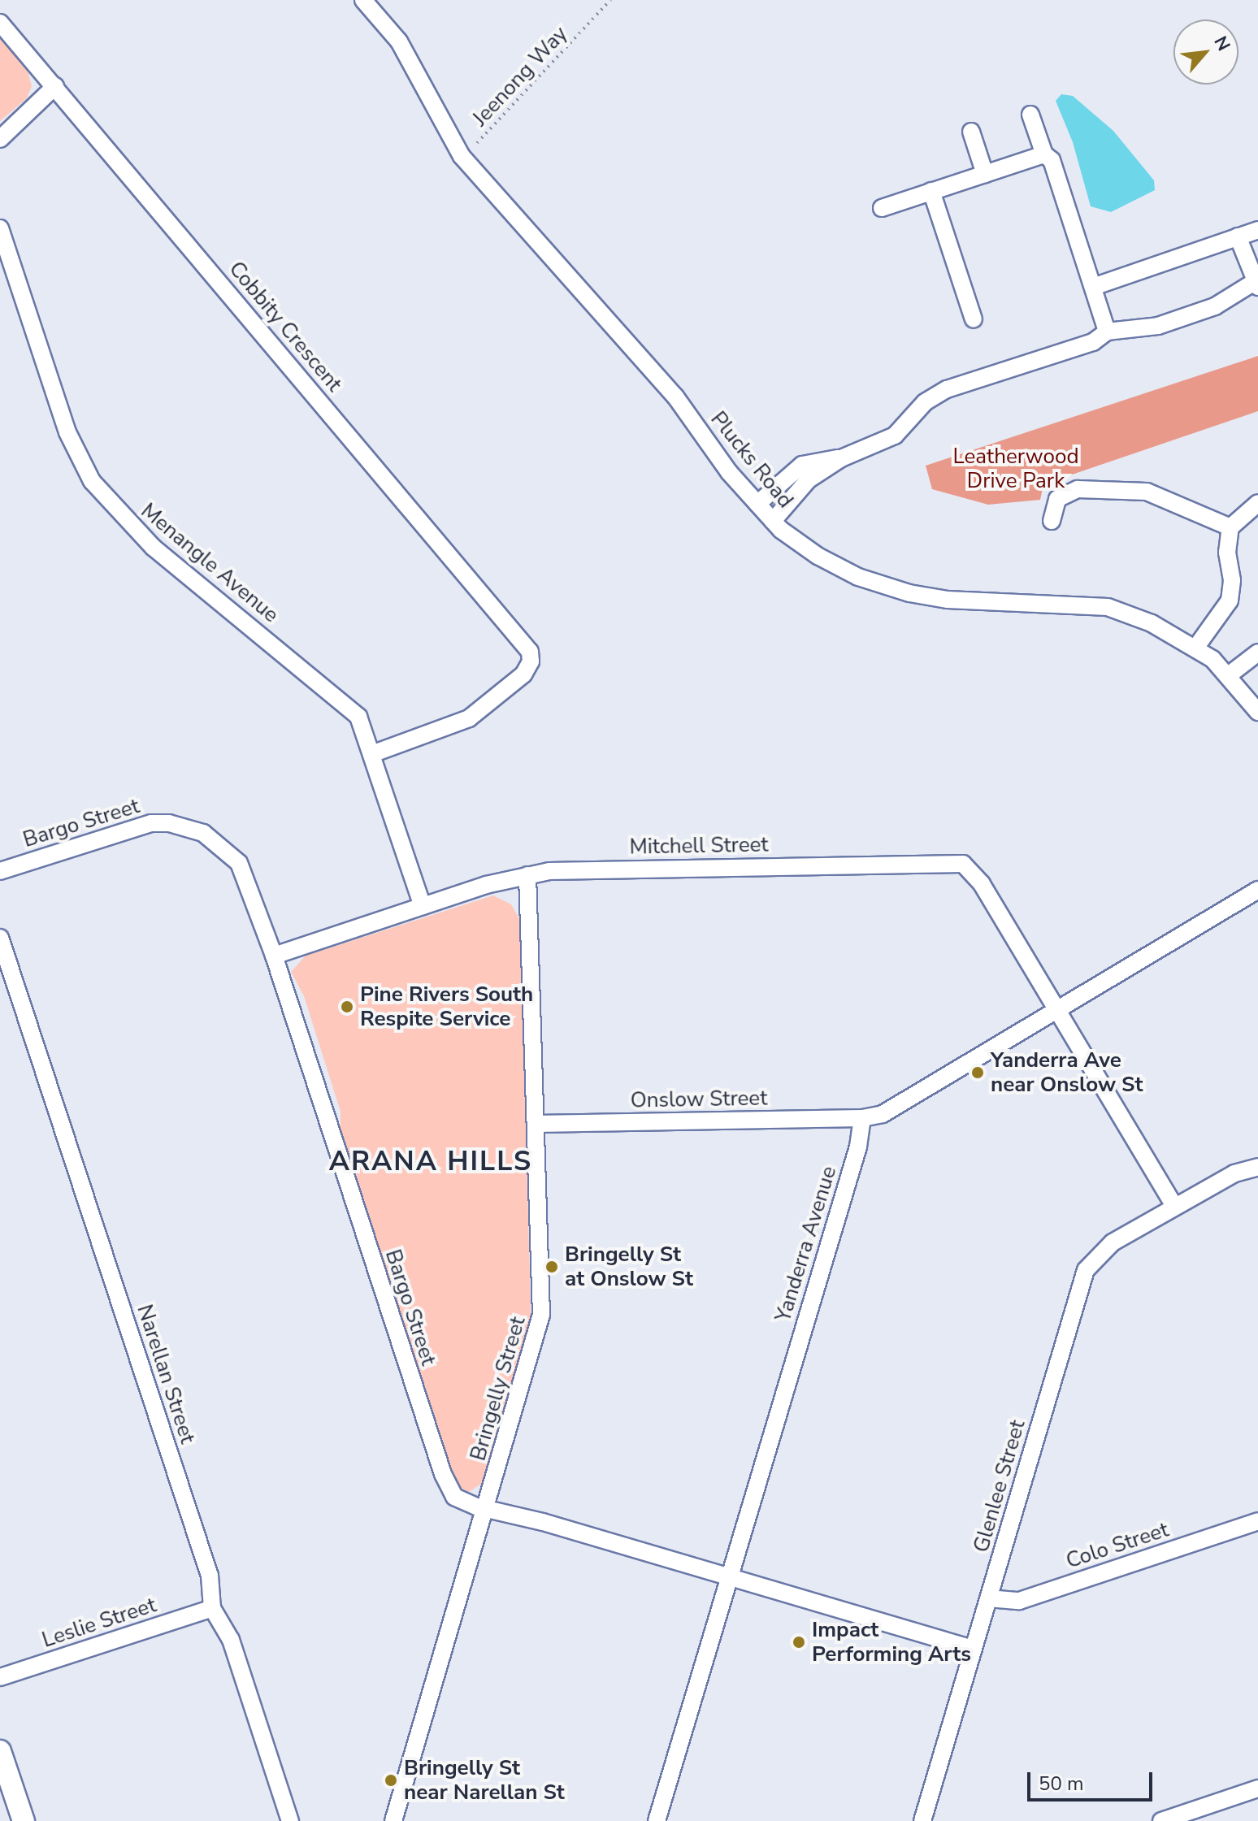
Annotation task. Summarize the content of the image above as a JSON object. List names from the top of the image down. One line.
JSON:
{"streets":{"street":["Cobbity Crescent","Plucks Road","Menangle Avenue","Bargo Street","Mitchell Street","Onslow Street","Yanderra Avenue","Narellan Street","Bringelly Street","Glenlee Street","Colo Street","Leslie Street"],"path":["Jeenong Way"]},"crossings":[["Cobbity Crescent","Menangle Avenue"],["Menangle Avenue","Mitchell Street"],["Bargo Street","Mitchell Street"],["Bargo Street","Yanderra Avenue"],["Bargo Street","Bringelly Street"],["Bargo Street","Glenlee Street"],["Mitchell Street","Bringelly Street"],["Onslow Street","Yanderra Avenue"],["Onslow Street","Bringelly Street"],["Narellan Street","Leslie Street"],["Glenlee Street","Colo Street"]],"districts":["ARANA HILLS"],"parks":["Leatherwood Drive Park"],"places":["Pine Rivers South Respite Service","Yanderra Ave near Onslow St","Bringelly St at Onslow St","Impact Performing Arts","Bringelly St near Narellan St"],"scale_bar":"50 m","north":"top right"}
